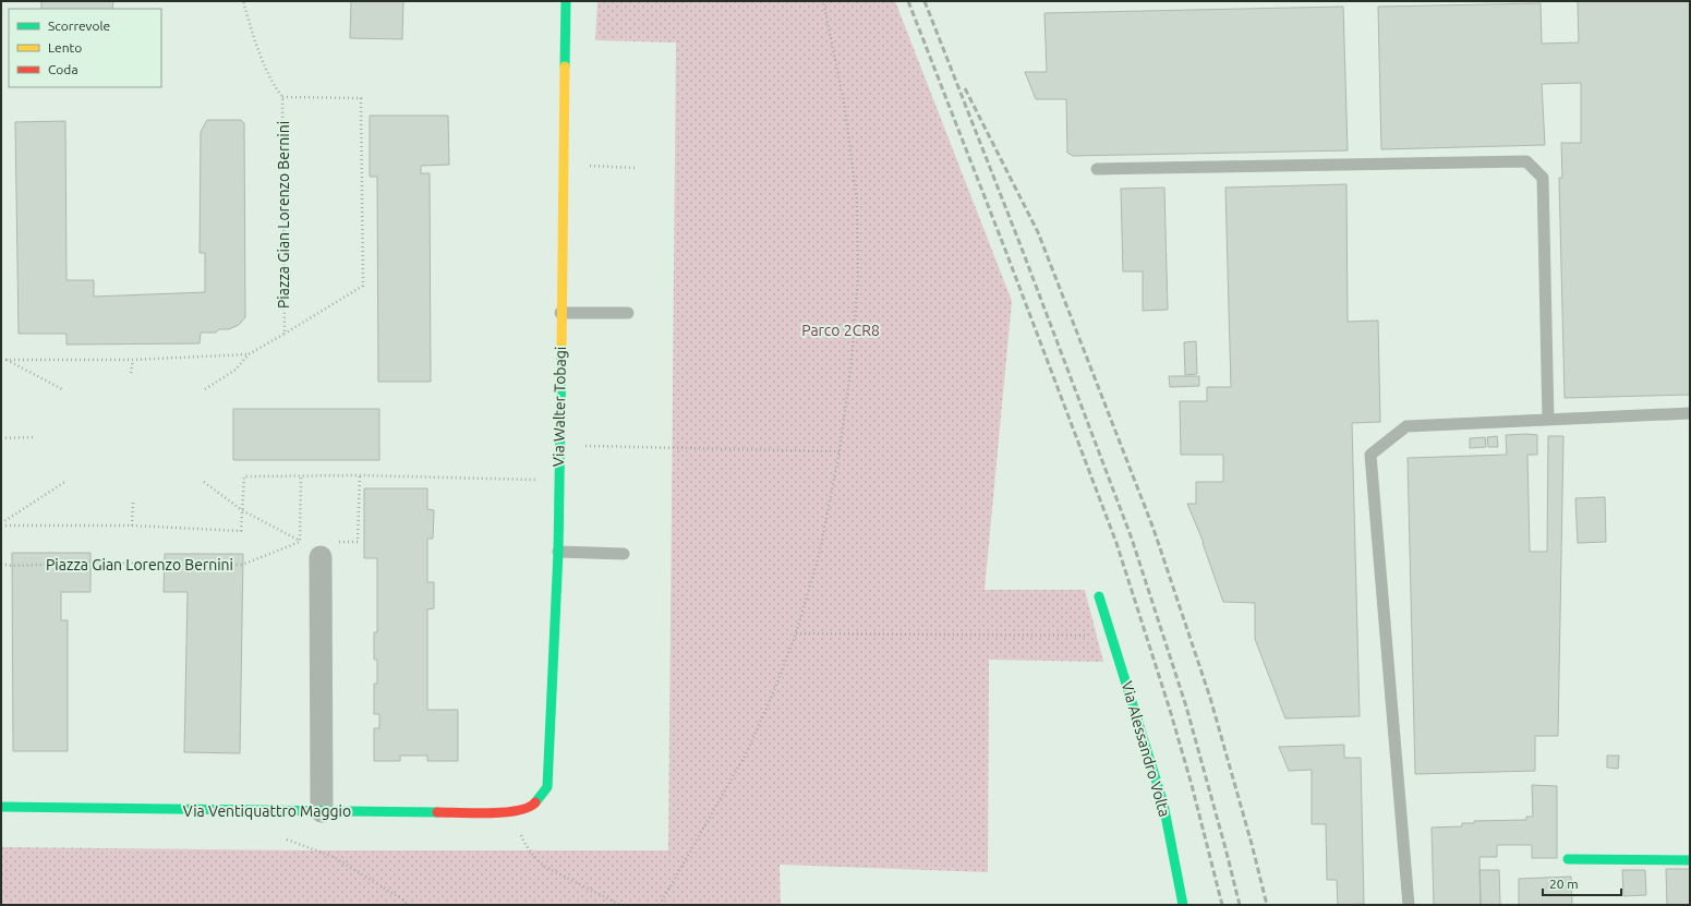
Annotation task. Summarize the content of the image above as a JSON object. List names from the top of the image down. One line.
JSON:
{"streets":{"street":["Via Walter Tobagi","Via Alessandro Volta","Via Ventiquattro Maggio"],"path":["Piazza Gian Lorenzo Bernini"]},"crossings":[["Via Walter Tobagi","Via Ventiquattro Maggio"]],"parks":["Parco 2CR8"],"legend":["Scorrevole","Lento","Coda"],"scale_bar":"20 m"}
